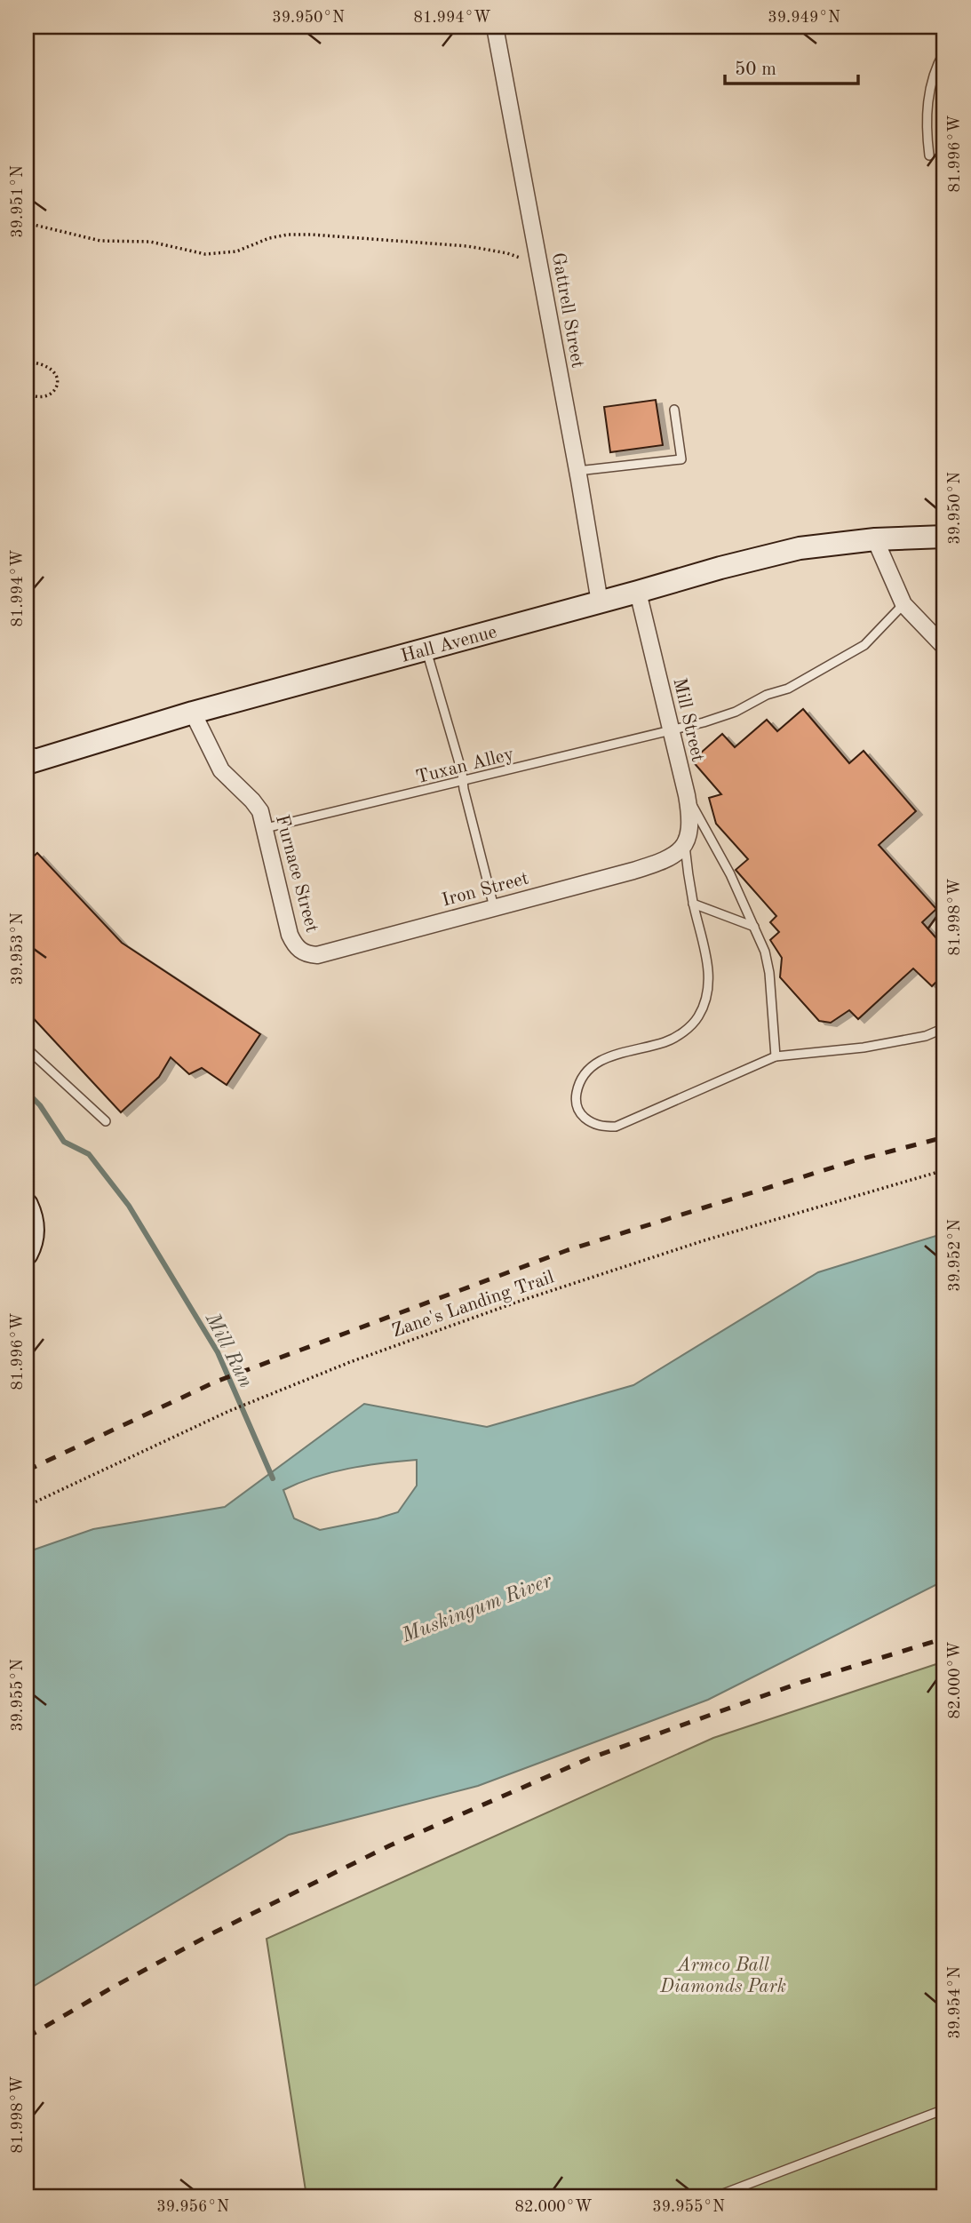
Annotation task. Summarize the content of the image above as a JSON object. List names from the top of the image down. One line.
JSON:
{"streets":{"main road":["Hall Avenue"],"street":["Gattrell Street","Mill Street","Furnace Street","Iron Street"],"lane":["Tuxan Alley"],"path":["Zane's Landing Trail"]},"crossings":[["Gattrell Street","Hall Avenue"],["Hall Avenue","Mill Street"],["Hall Avenue","Furnace Street"],["Mill Street","Tuxan Alley"],["Mill Street","Iron Street"],["Tuxan Alley","Furnace Street"],["Furnace Street","Iron Street"]],"water":["Mill Run","Muskingum River"],"parks":["Armco Ball Diamonds Park"],"scale_bar":"50 m","coordinates":["39.950°N","81.994°W","39.949°N","81.996°W","39.951°N","81.998°W","39.953°N","39.952°N","82.000°W","39.955°N","39.954°N","39.956°N"]}
